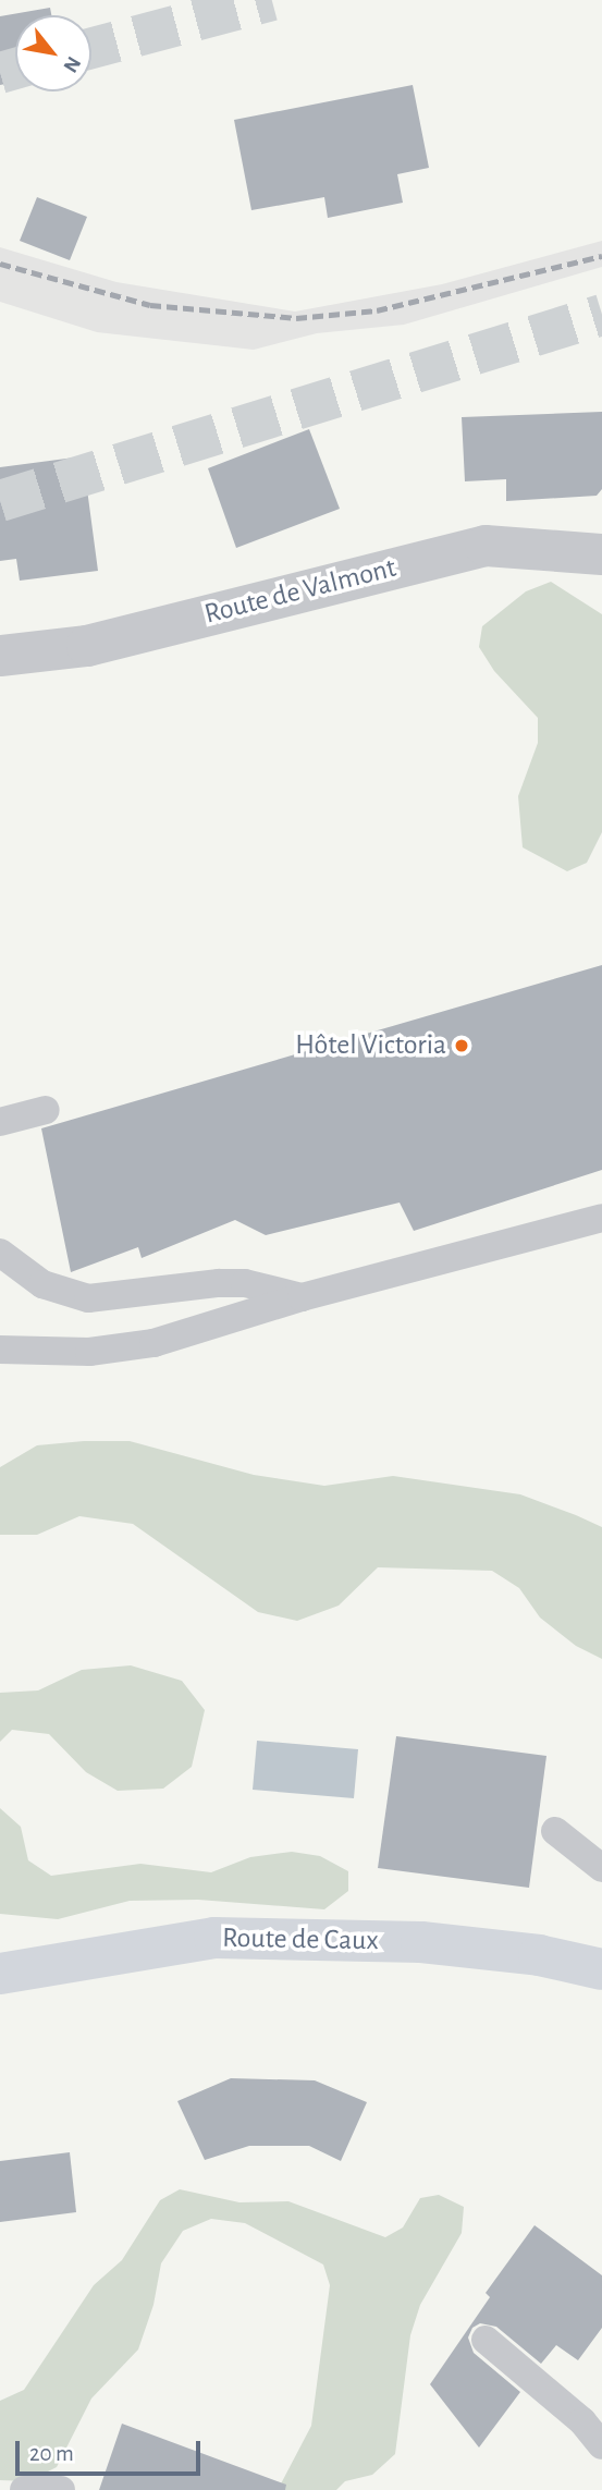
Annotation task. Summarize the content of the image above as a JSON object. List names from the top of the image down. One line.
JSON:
{"streets":{"street":["Route de Valmont","Route de Caux"]},"places":["Hôtel Victoria"],"scale_bar":"20 m","north":"bottom right"}
